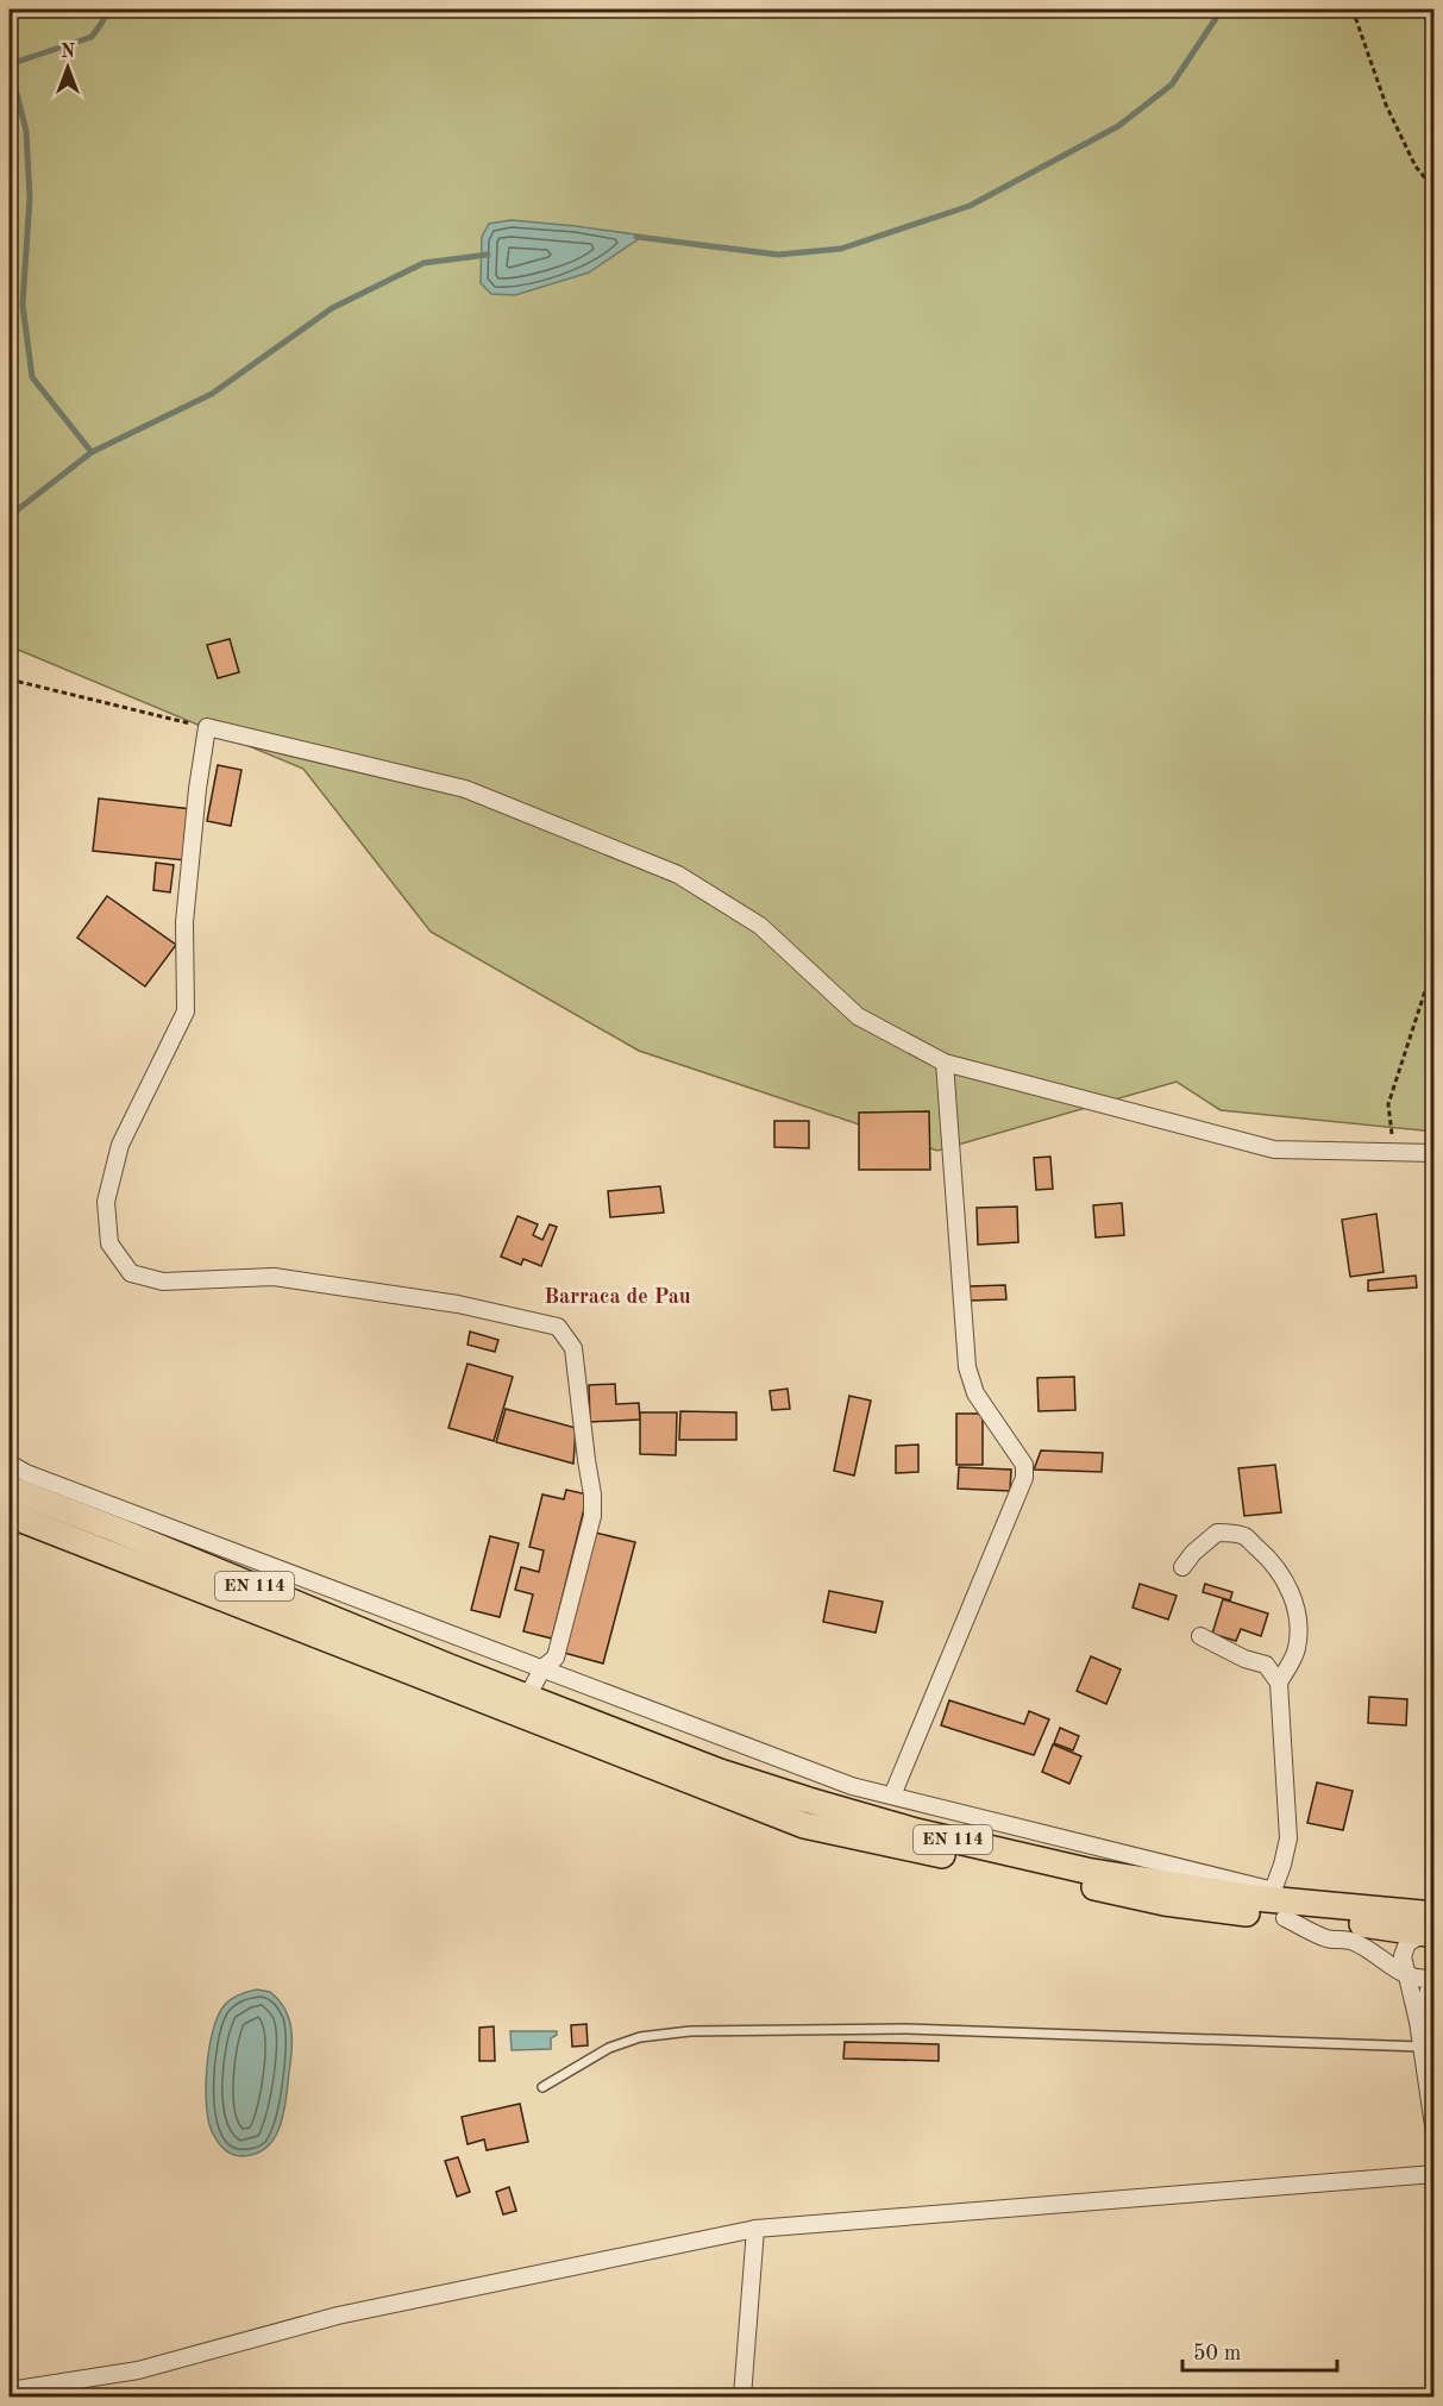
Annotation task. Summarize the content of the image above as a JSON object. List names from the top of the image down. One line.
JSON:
{"streets":{"main road":["EN 114"]},"districts":["Barraca de Pau"],"scale_bar":"50 m","north":"top"}
